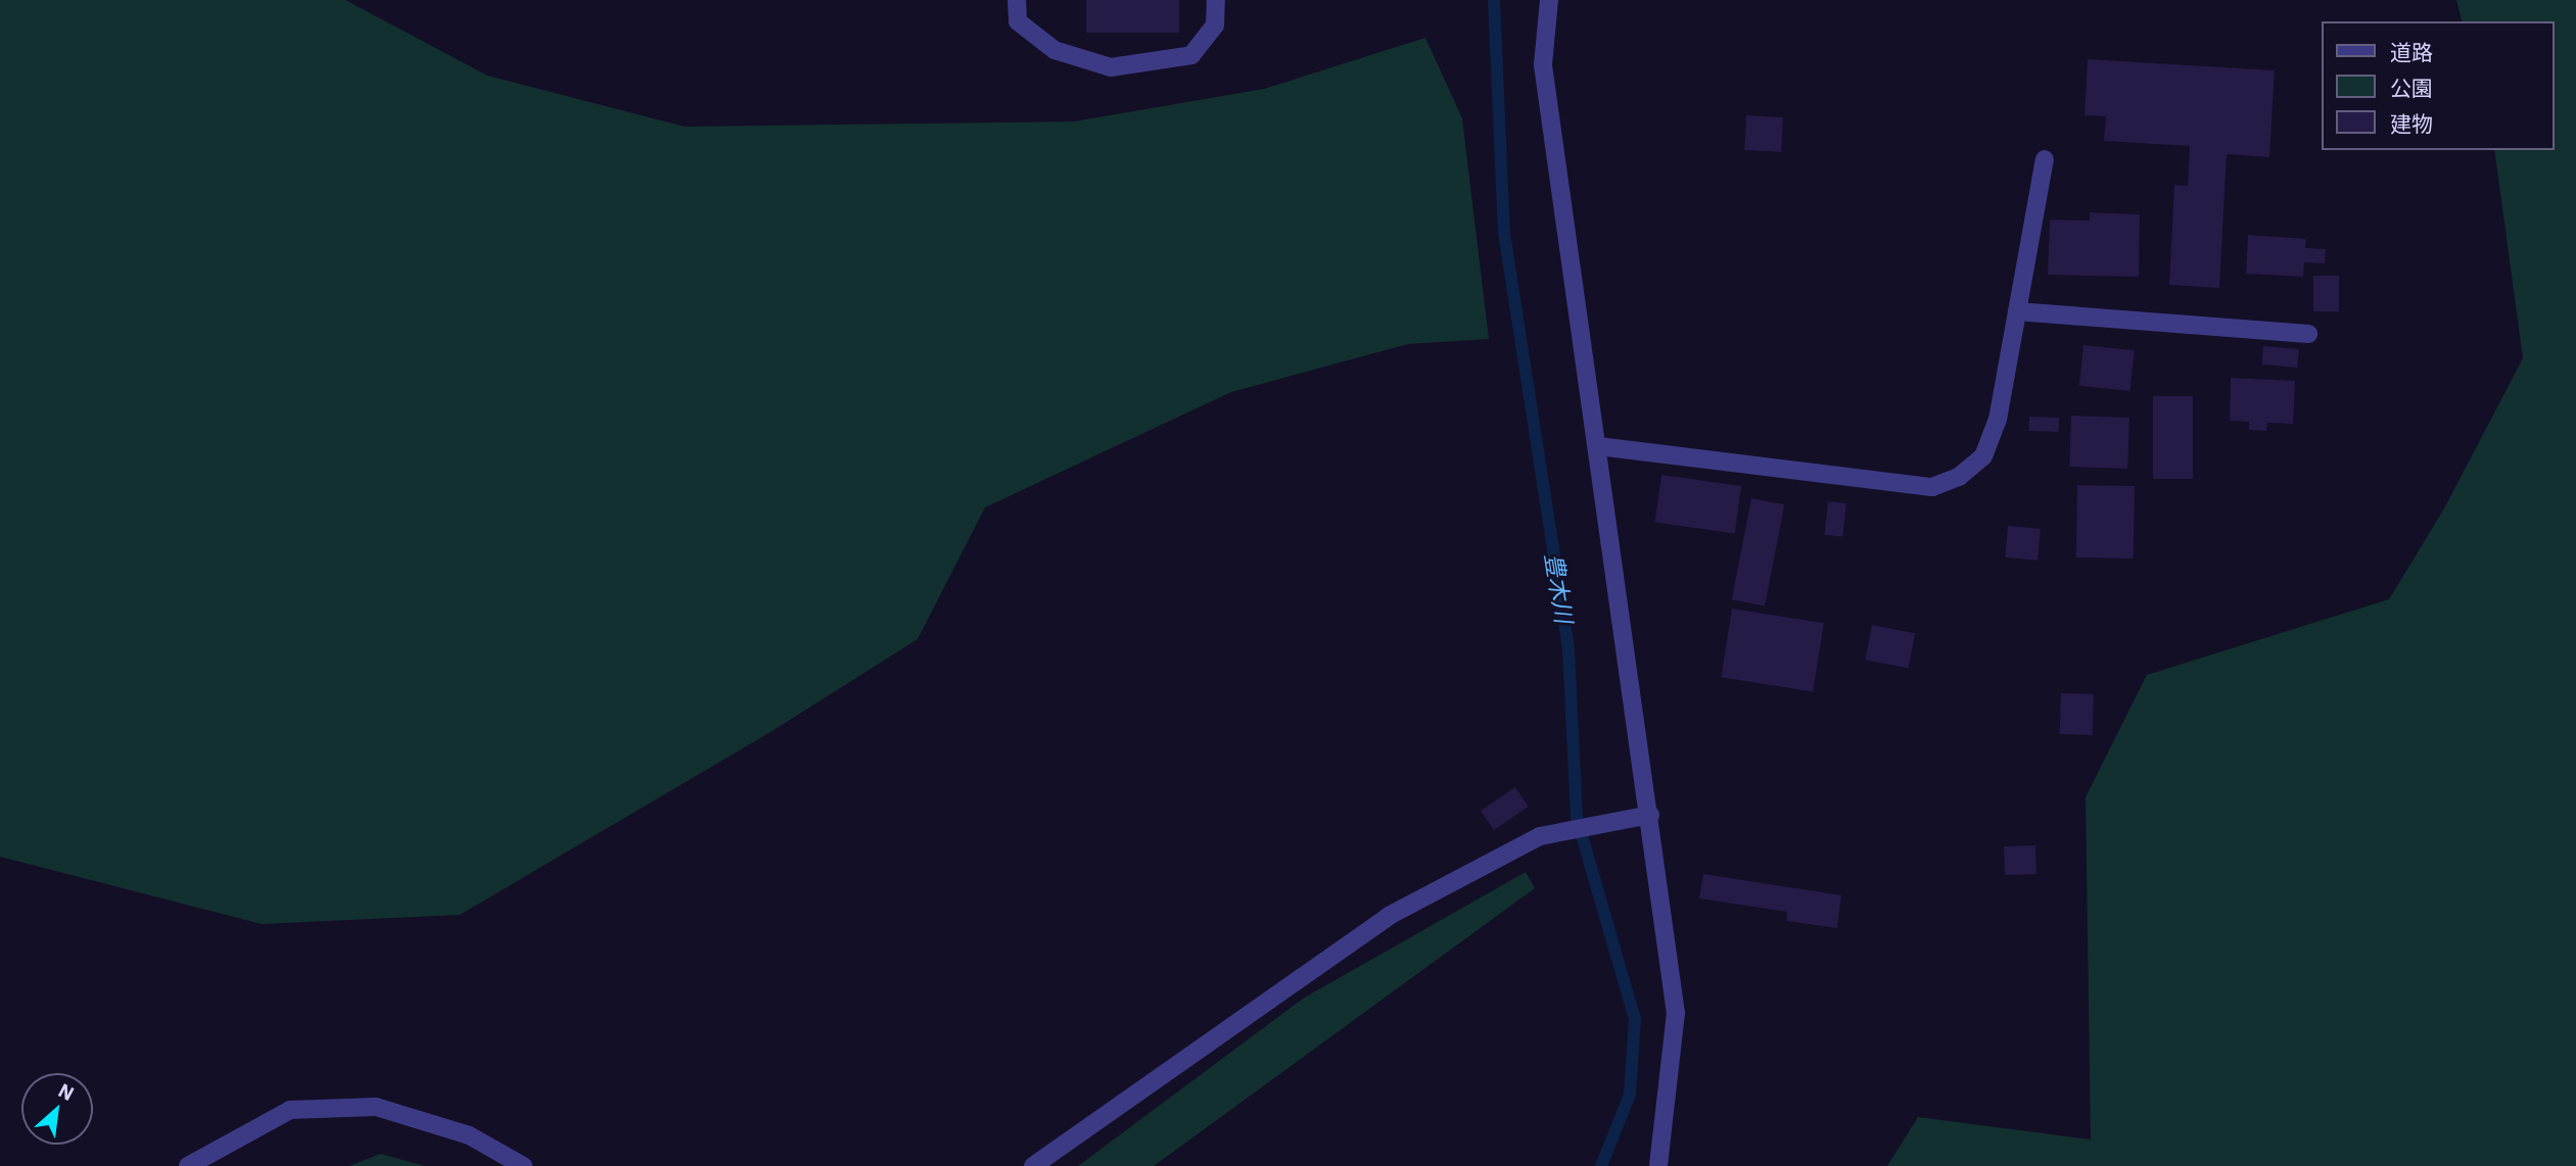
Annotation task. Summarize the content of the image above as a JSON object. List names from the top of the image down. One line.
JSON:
{"water":["豊木川"],"legend":["道路","公園","建物"],"north":"top right"}
